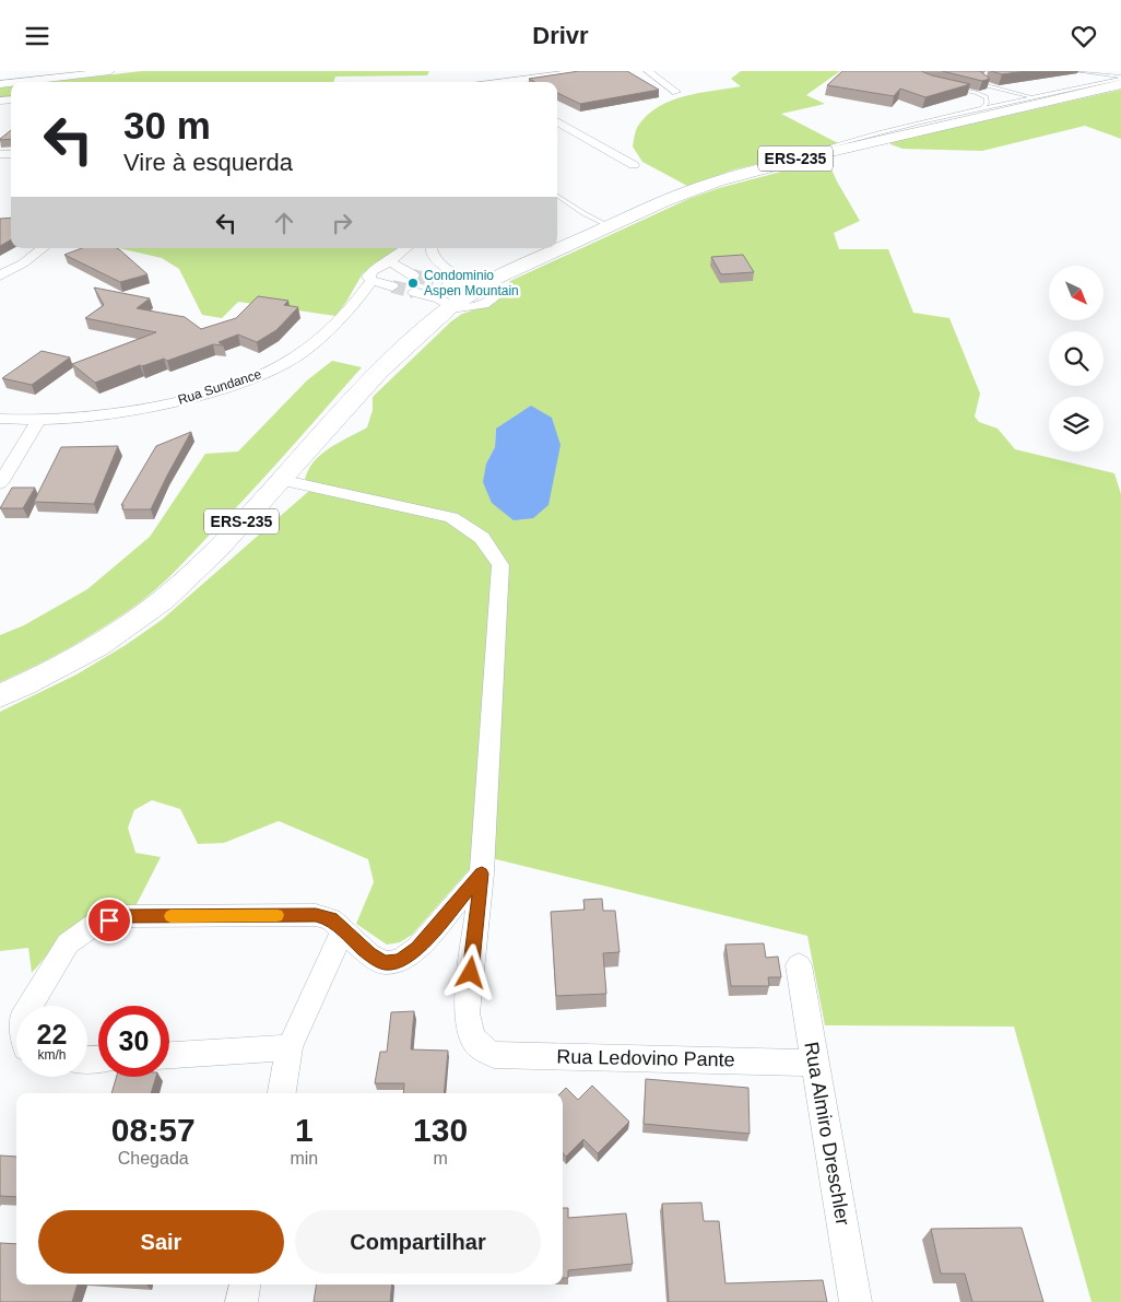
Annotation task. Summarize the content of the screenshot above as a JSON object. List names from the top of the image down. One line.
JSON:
{"streets":{"main road":["ERS-235"],"street":["Rua Sundance","Rua Ledovino Pante","Rua Almiro Dreschler"]},"crossings":[["Rua Ledovino Pante","Rua Almiro Dreschler"]],"places":["Condominio Aspen Mountain"],"north":"bottom right","page":{"header":"Drivr","turn":["30 m","Vire à esquerda"],"speed":"22 km/h","limit":"30","eta":["08:57","Chegada","1","min","130","m"],"buttons":["Sair","Compartilhar"]}}
